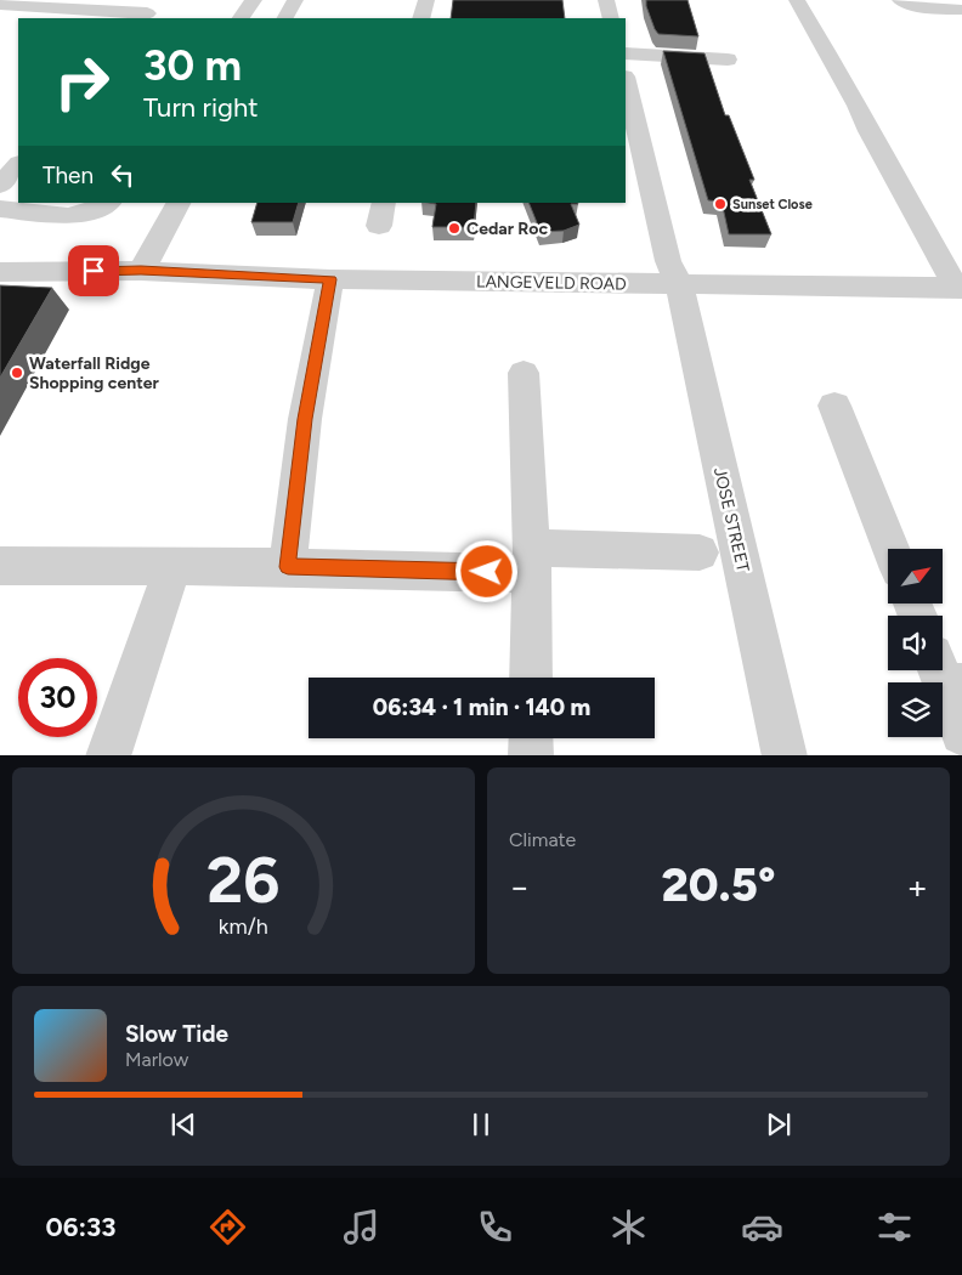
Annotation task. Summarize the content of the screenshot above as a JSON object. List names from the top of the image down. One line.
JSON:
{"streets":{"street":["LANGEVELD ROAD","JOSE STREET"]},"crossings":[["LANGEVELD ROAD","JOSE STREET"]],"places":["Sunset Close","Cedar Roc","Waterfall Ridge Shopping center"],"north":"top right","page":{"turn":["30 m","Turn right"],"then":"Then","limit":"30","trip":"06:34 · 1 min · 140 m","tile":"Climate","heat":["−","20.5°","+"],"song":["Slow Tide","Marlow"],"tabs":"06:33","gauge":["26","km/h"]}}
